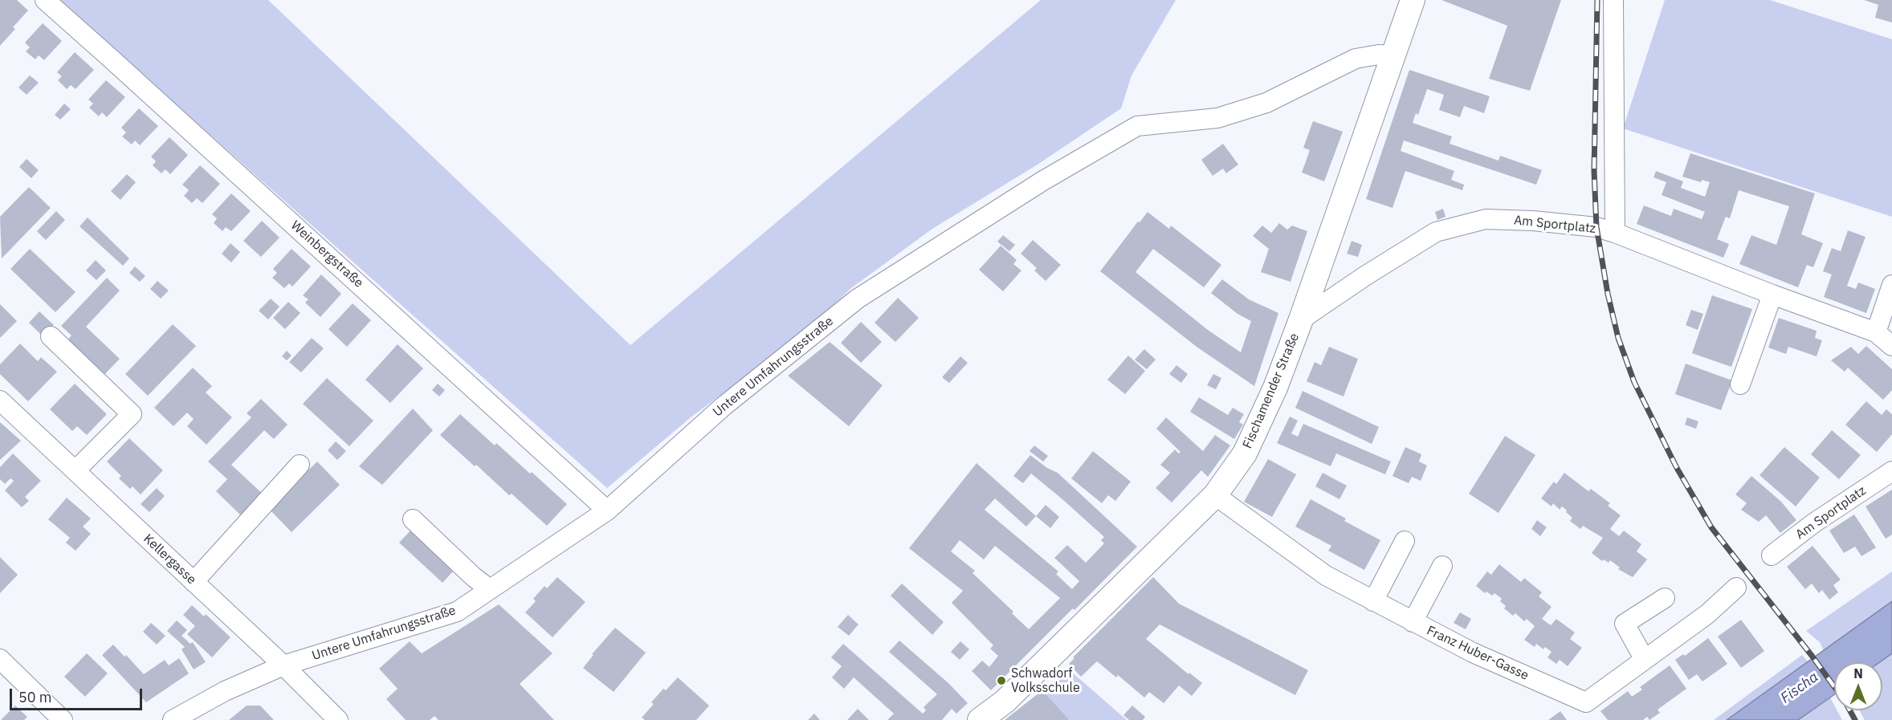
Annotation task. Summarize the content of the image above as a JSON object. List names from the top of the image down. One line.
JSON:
{"streets":{"main road":["Fischamender Straße"],"street":["Am Sportplatz","Weinbergstraße","Untere Umfahrungsstraße","Kellergasse","Franz Huber-Gasse"]},"crossings":[["Am Sportplatz","Fischamender Straße"],["Weinbergstraße","Untere Umfahrungsstraße"],["Untere Umfahrungsstraße","Fischamender Straße"],["Untere Umfahrungsstraße","Kellergasse"],["Fischamender Straße","Franz Huber-Gasse"]],"water":["Fischa"],"places":["Schwadorf Volksschule"],"scale_bar":"50 m","north":"top"}
